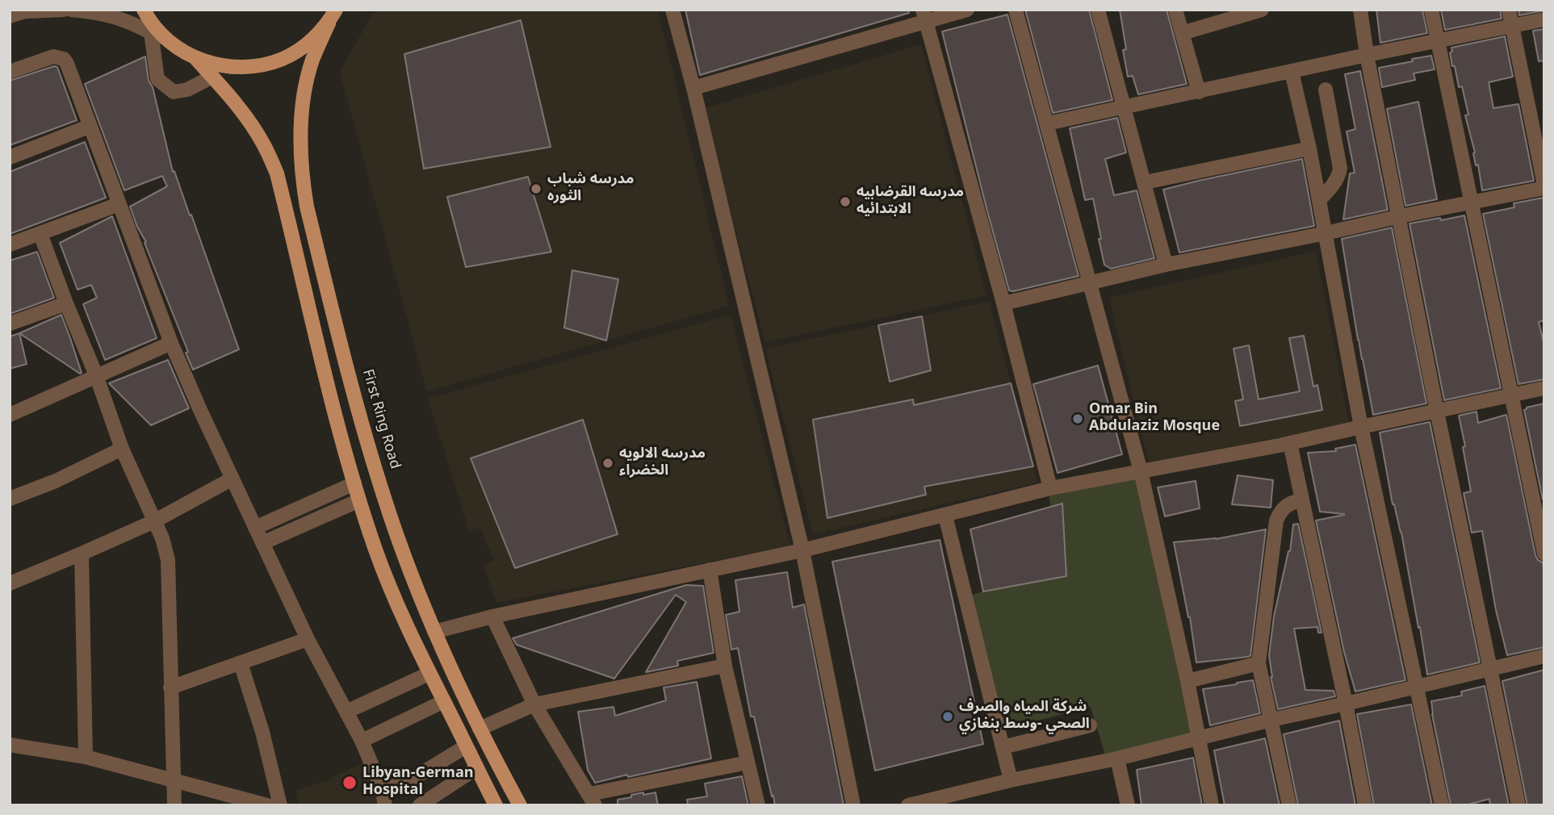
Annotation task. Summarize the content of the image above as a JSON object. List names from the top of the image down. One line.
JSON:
{"streets":{"main road":["First Ring Road"]},"places":["مدرسه شباب الثوره","مدرسه القرضابيه الابتدائيه","Omar Bin Abdulaziz Mosque","مدرسه الالويه الخضراء","شركة المياه والصرف الصحي -وسط بنغازي","Libyan-German Hospital"]}
